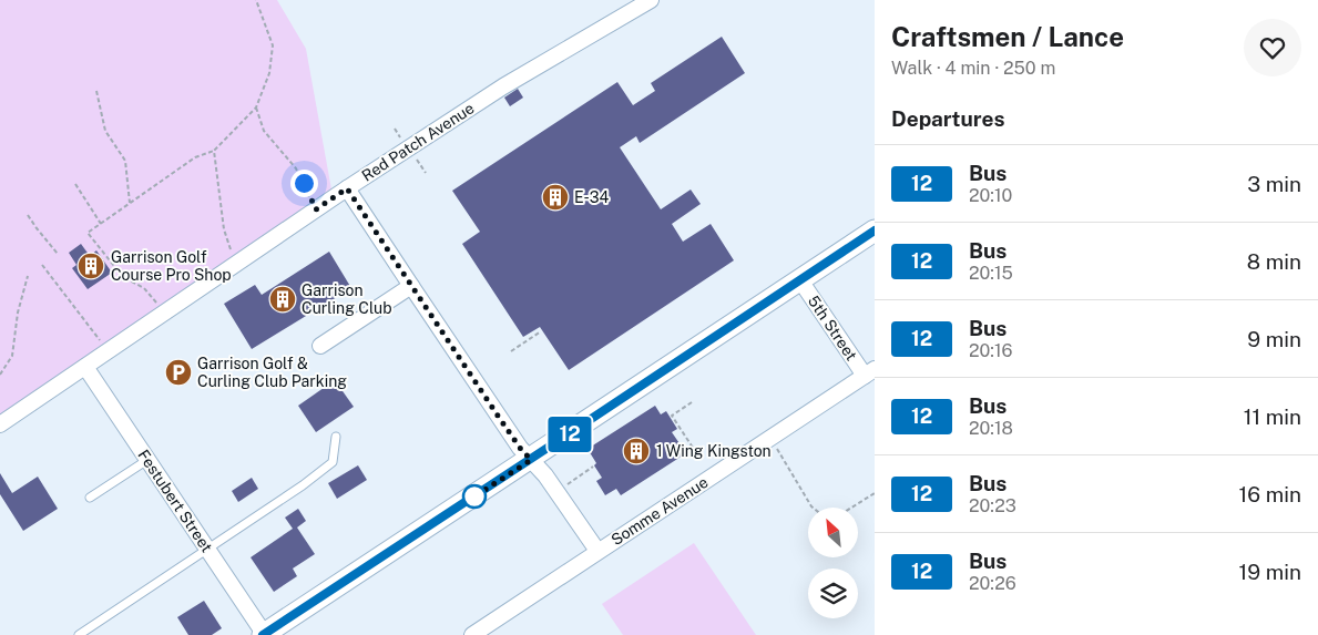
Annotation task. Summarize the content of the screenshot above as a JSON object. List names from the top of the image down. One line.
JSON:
{"streets":{"street":["Red Patch Avenue","5th Street","Festubert Street","Somme Avenue"]},"crossings":[["Red Patch Avenue","Festubert Street"],["5th Street","Somme Avenue"]],"places":{"building":["E-34","Garrison Golf Course Pro Shop","Garrison Curling Club","1 Wing Kingston"],"parking":["Garrison Golf & Curling Club Parking"]},"lines":["bus line 12"],"north":"top left","page":{"on_map":"12","heading":[["Craftsmen / Lance","Walk · 4 min · 250 m"],"Departures"],"list":[{"mark":"12","name":"Bus","note":"20:10","value":"3 min"},{"mark":"12","name":"Bus","note":"20:15","value":"8 min"},{"mark":"12","name":"Bus","note":"20:16","value":"9 min"},{"mark":"12","name":"Bus","note":"20:18","value":"11 min"},{"mark":"12","name":"Bus","note":"20:23","value":"16 min"},{"mark":"12","name":"Bus","note":"20:26","value":"19 min"}]}}
